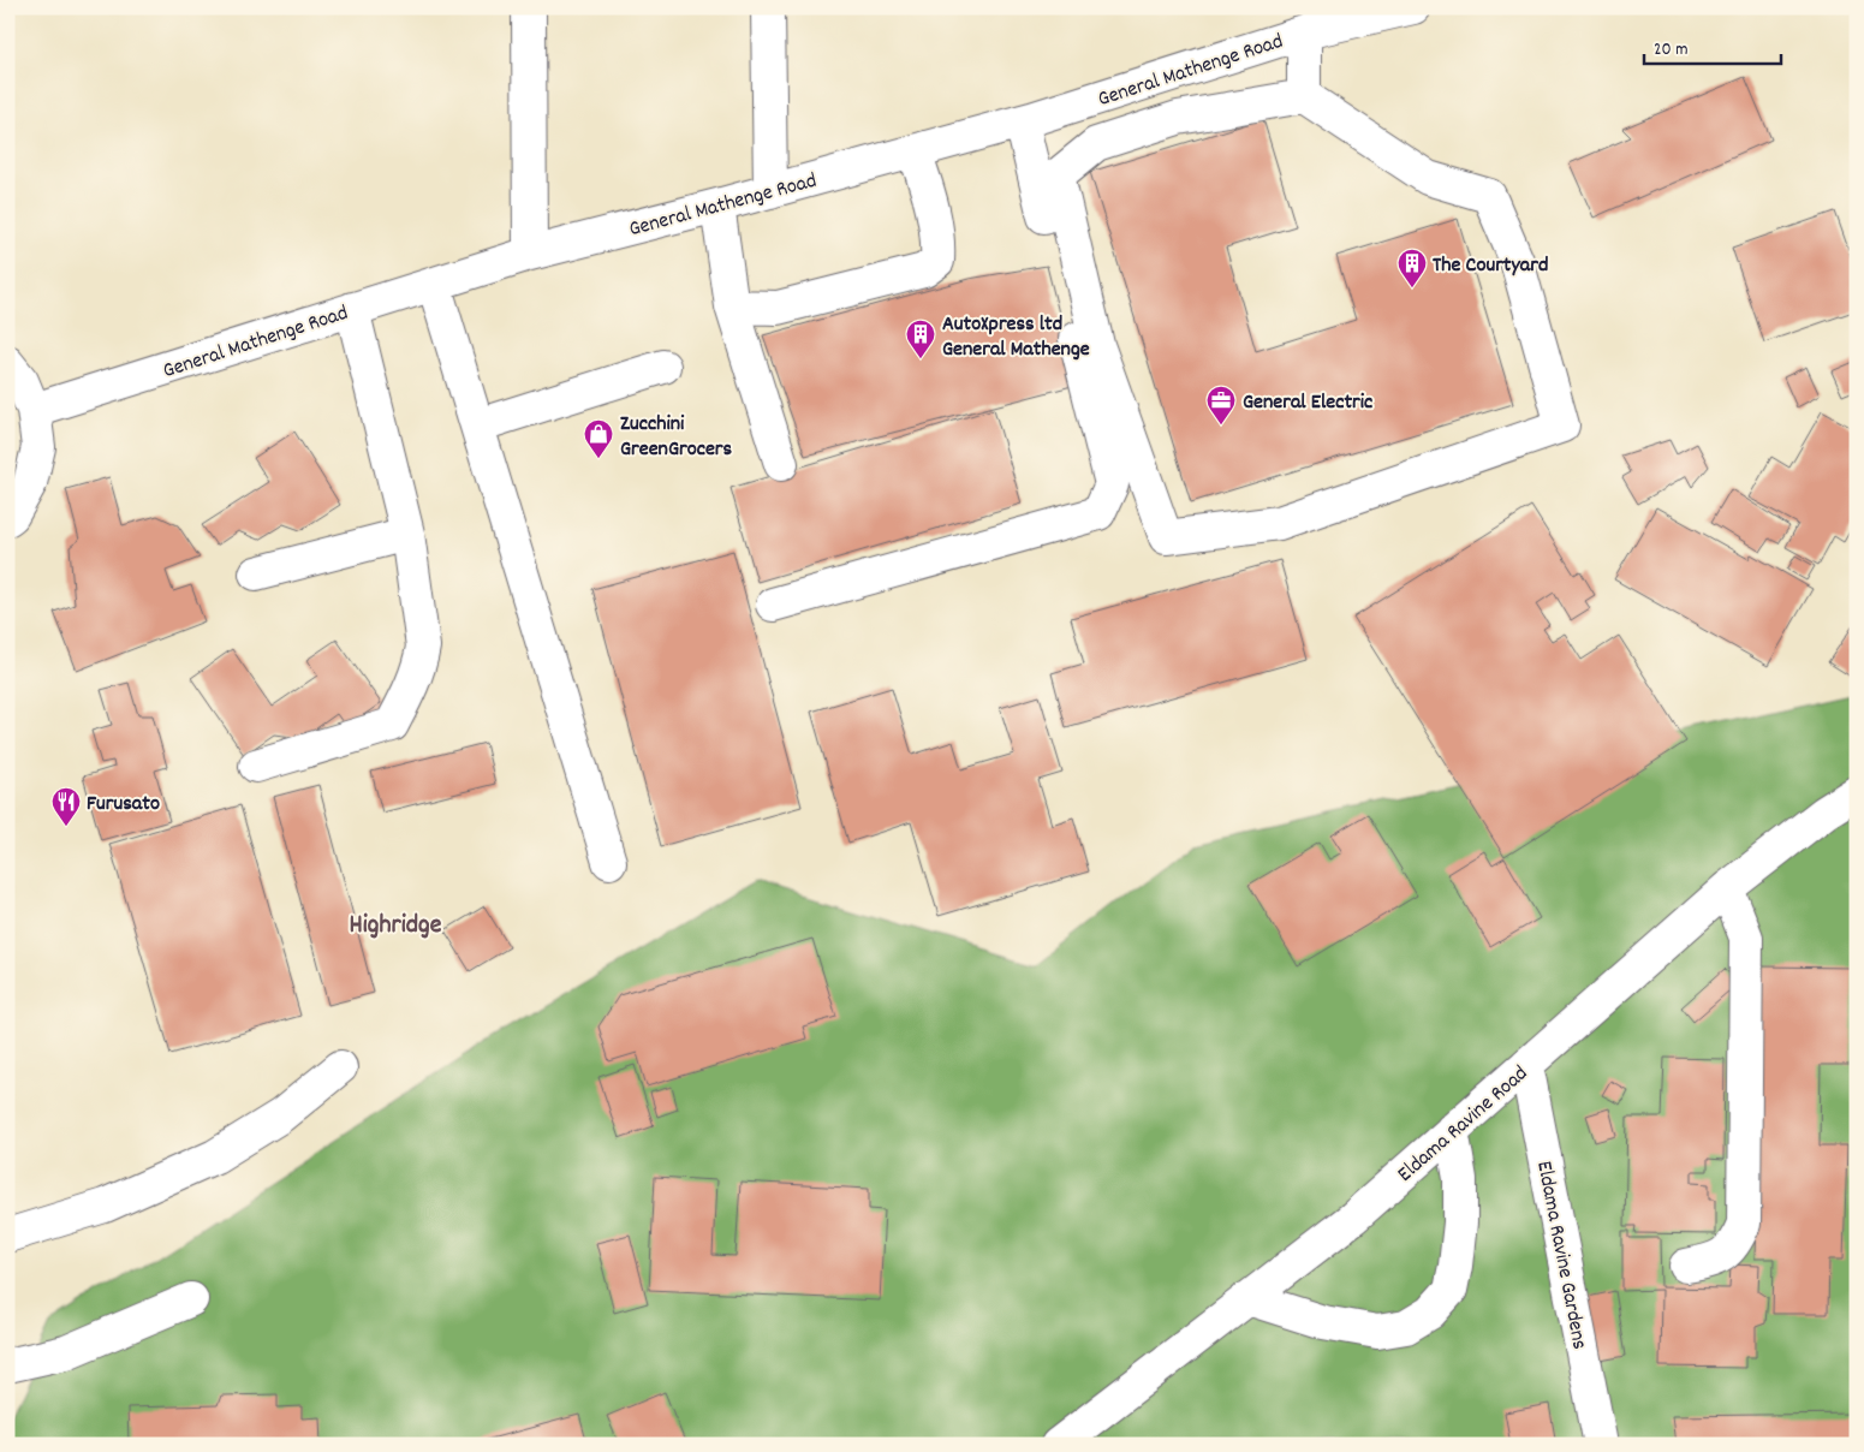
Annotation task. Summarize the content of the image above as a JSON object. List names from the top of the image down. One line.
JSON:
{"streets":{"street":["General Mathenge Road","Eldama Ravine Road","Eldama Ravine Gardens"]},"crossings":[["Eldama Ravine Road","Eldama Ravine Gardens"]],"districts":["Highridge"],"places":{"building":["The Courtyard","AutoXpress ltd General Mathenge"],"office":["General Electric"],"shop":["Zucchini GreenGrocers"],"restaurant":["Furusato"]},"scale_bar":"20 m"}
